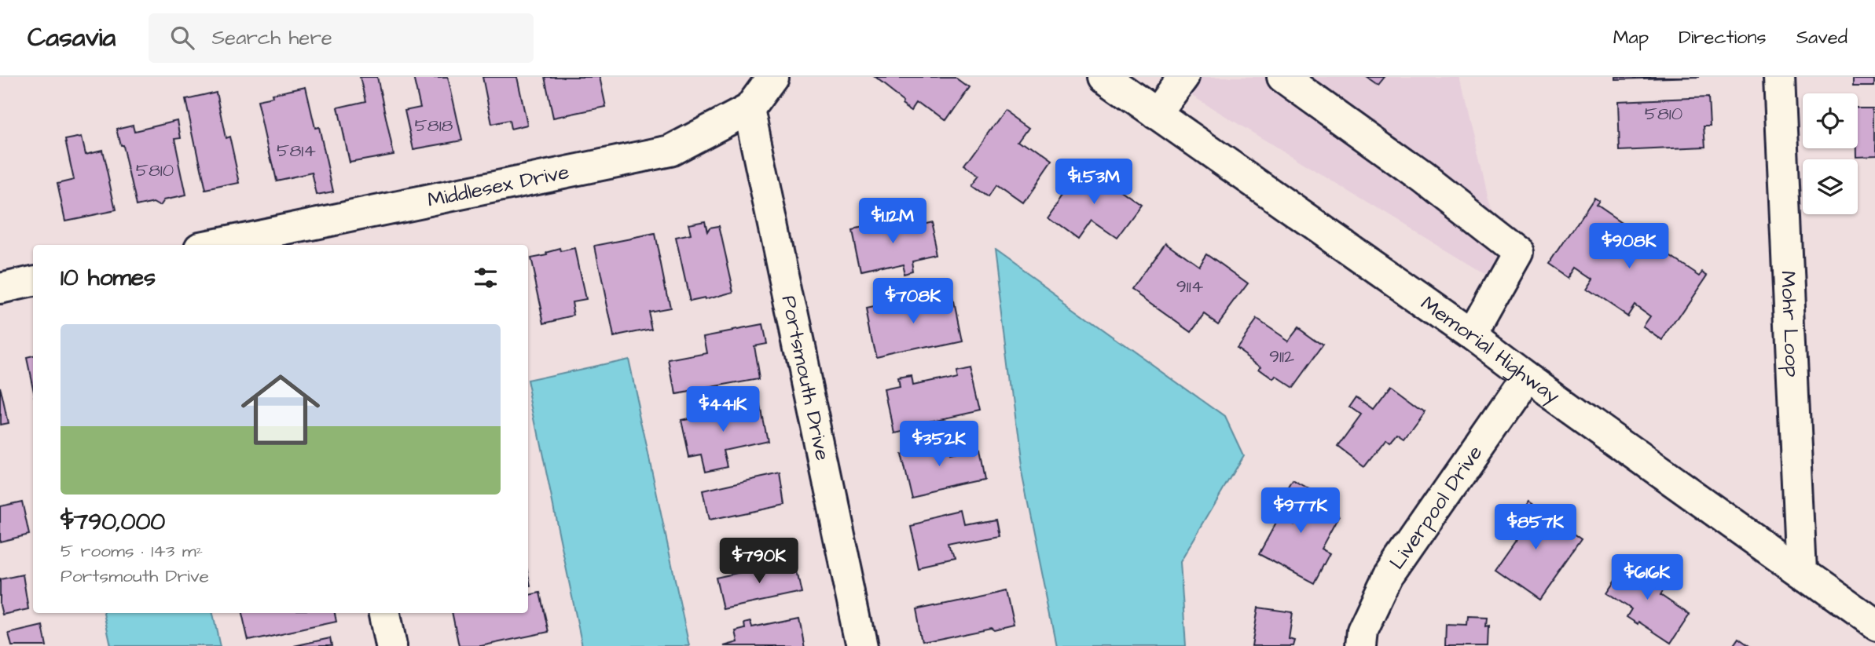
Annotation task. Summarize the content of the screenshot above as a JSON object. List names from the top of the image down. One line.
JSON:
{"streets":{"street":["Middlesex Drive","Mohr Loop","Memorial Highway","Portsmouth Drive","Liverpool Drive"]},"crossings":[["Middlesex Drive","Portsmouth Drive"],["Mohr Loop","Memorial Highway"],["Memorial Highway","Liverpool Drive"]],"house_numbers":["5810","5818","5814","5810","9114","9112"],"page":{"header":"Casavia","search":"Search here","nav":["Map","Directions","Saved"],"price":["$1.53M","$1.12M","$908K","$708K","$441K","$352K","$977K","$857K","$790K","$616K"],"heading":"10 homes","list":[{"name":"$790,000","note":"5 rooms · 143 m² · Portsmouth Drive"}]}}
